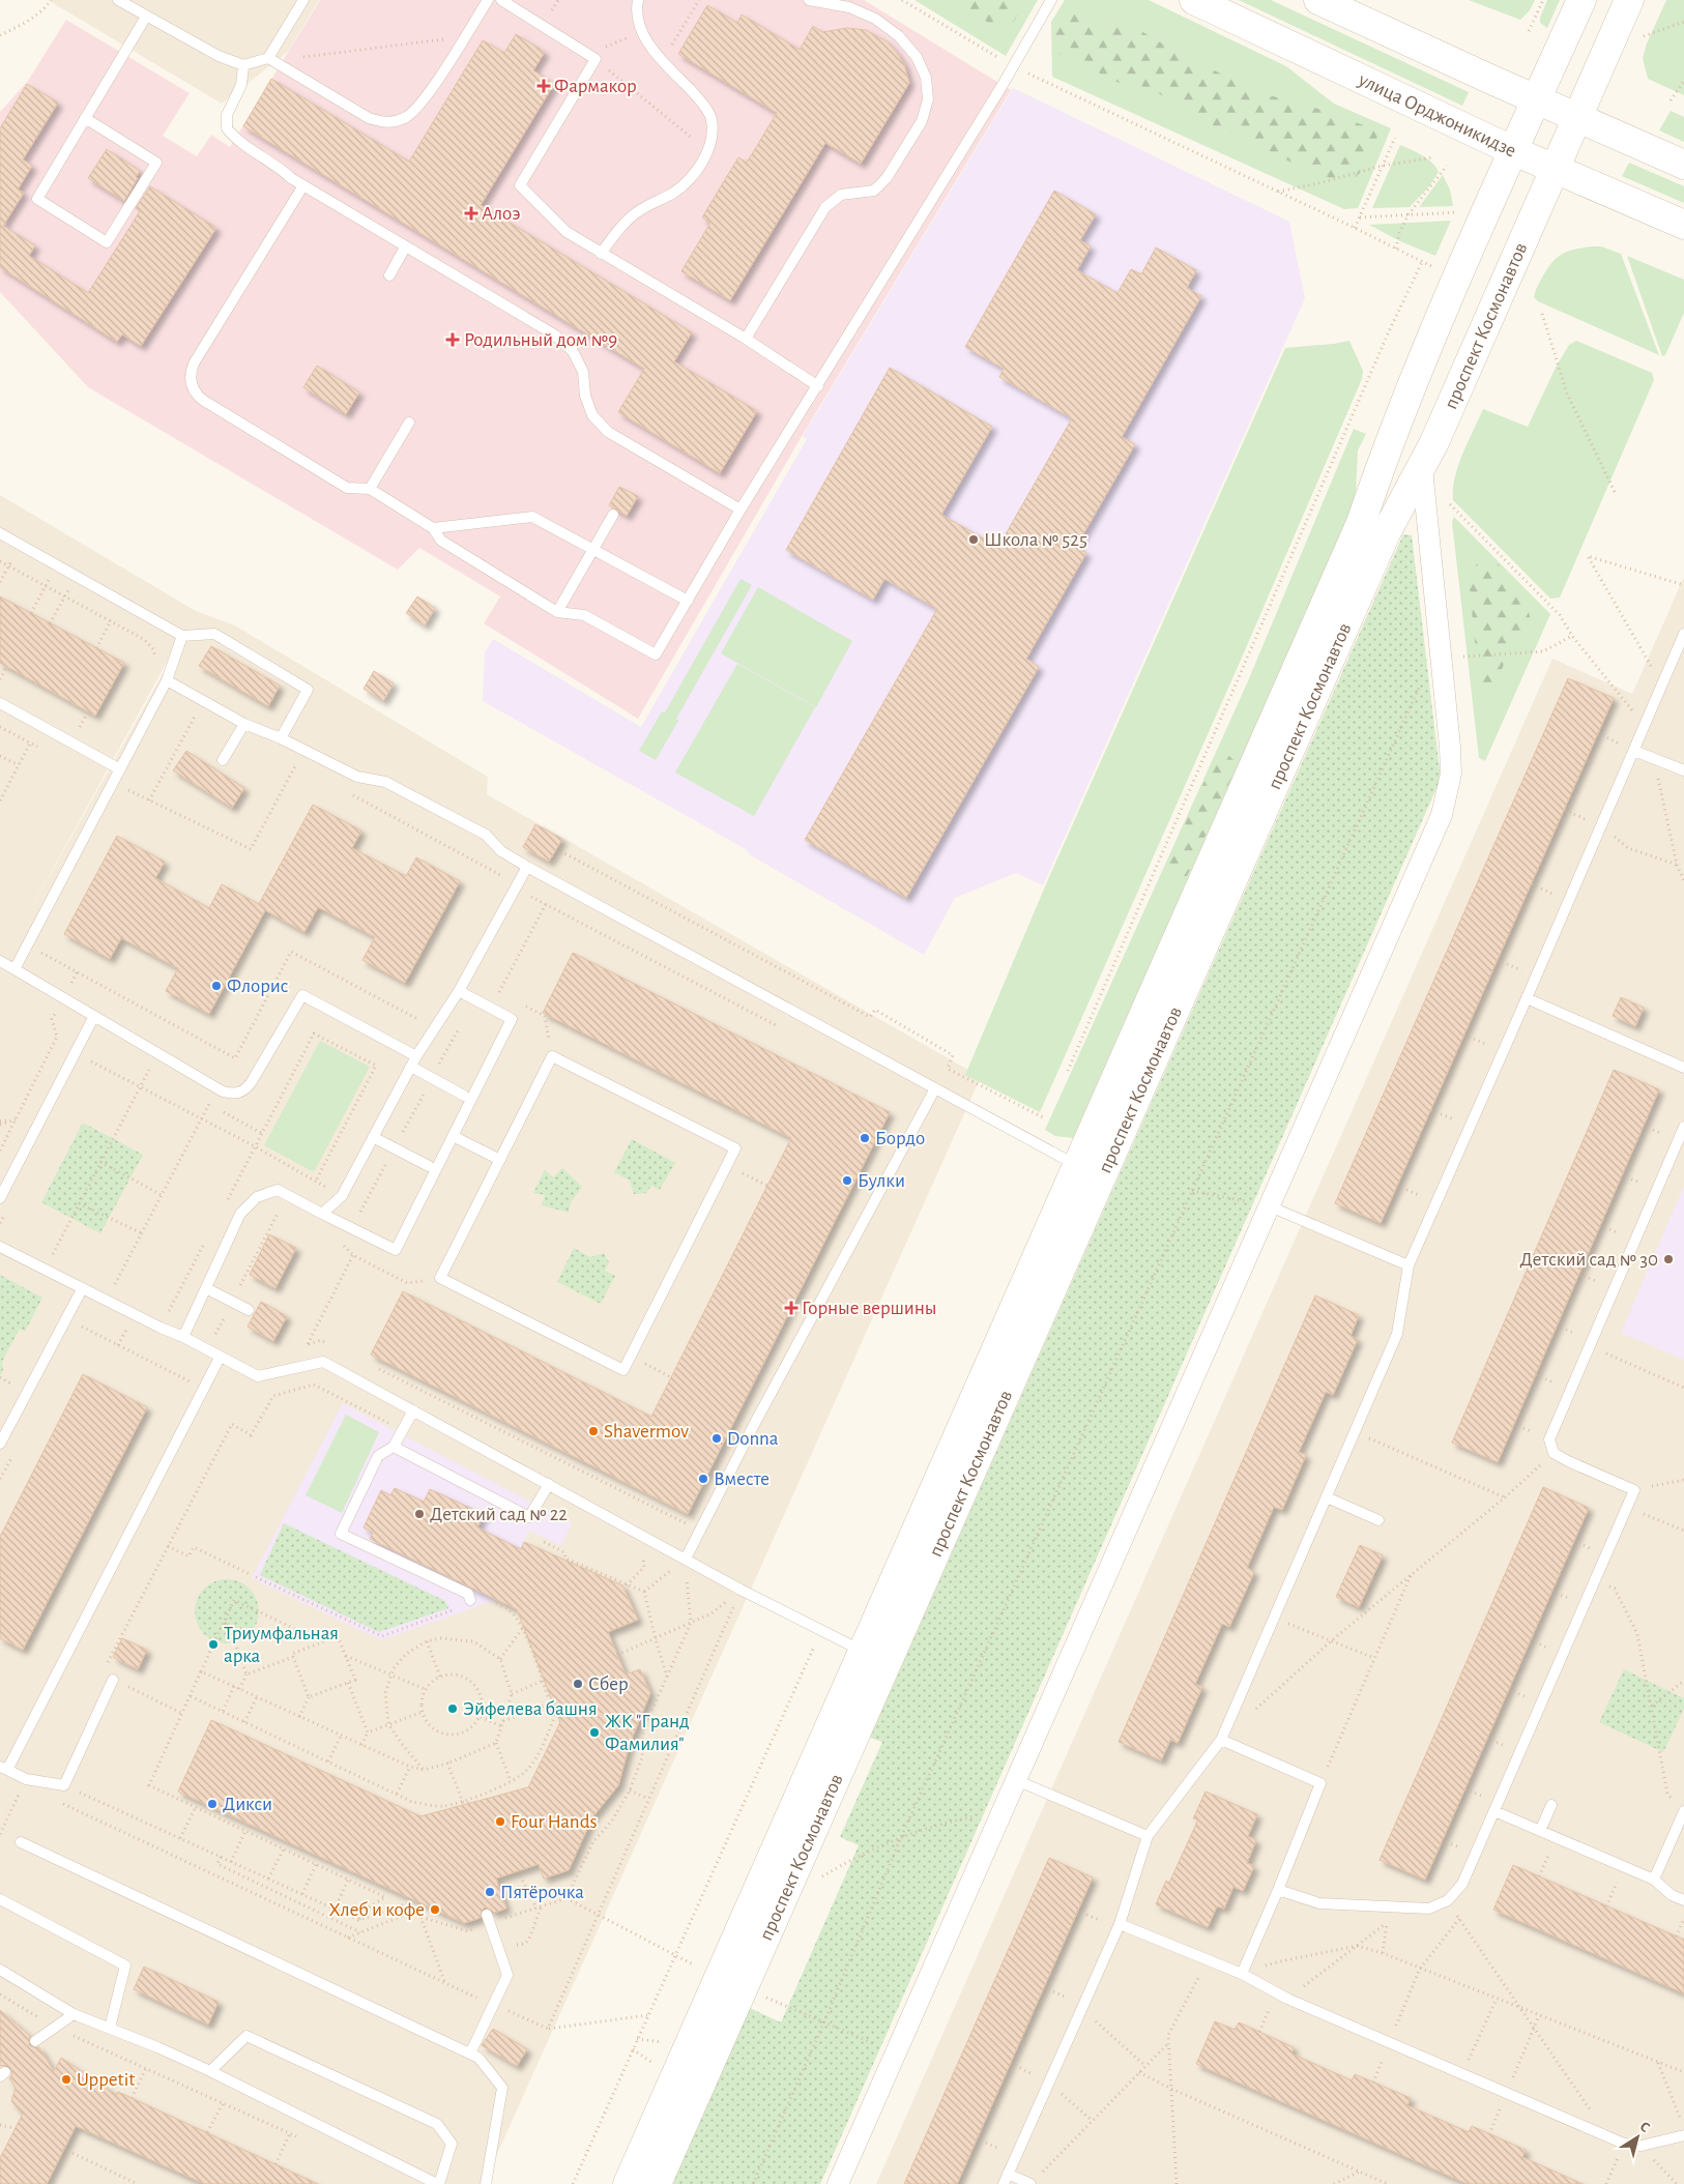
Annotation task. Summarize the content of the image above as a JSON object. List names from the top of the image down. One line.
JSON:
{"streets":{"street":["улица Орджоникидзе","проспект Космонавтов"]},"crossings":[["улица Орджоникидзе","проспект Космонавтов"]],"places":{"health":["Фармакор","Алоэ","Родильный дом №9","Горные вершины"],"other":["Школа № 525","Флорис","Бордо","Булки","Детский сад № 30","Shavermov","Donna","Вместе","Детский сад № 22","Триумфальная арка","Сбер","Эйфелева башня","ЖК \"Гранд Фамилия\"","Дикси","Four Hands","Пятёрочка","Хлеб и кофе","Uppetit"]},"north":"top right"}
